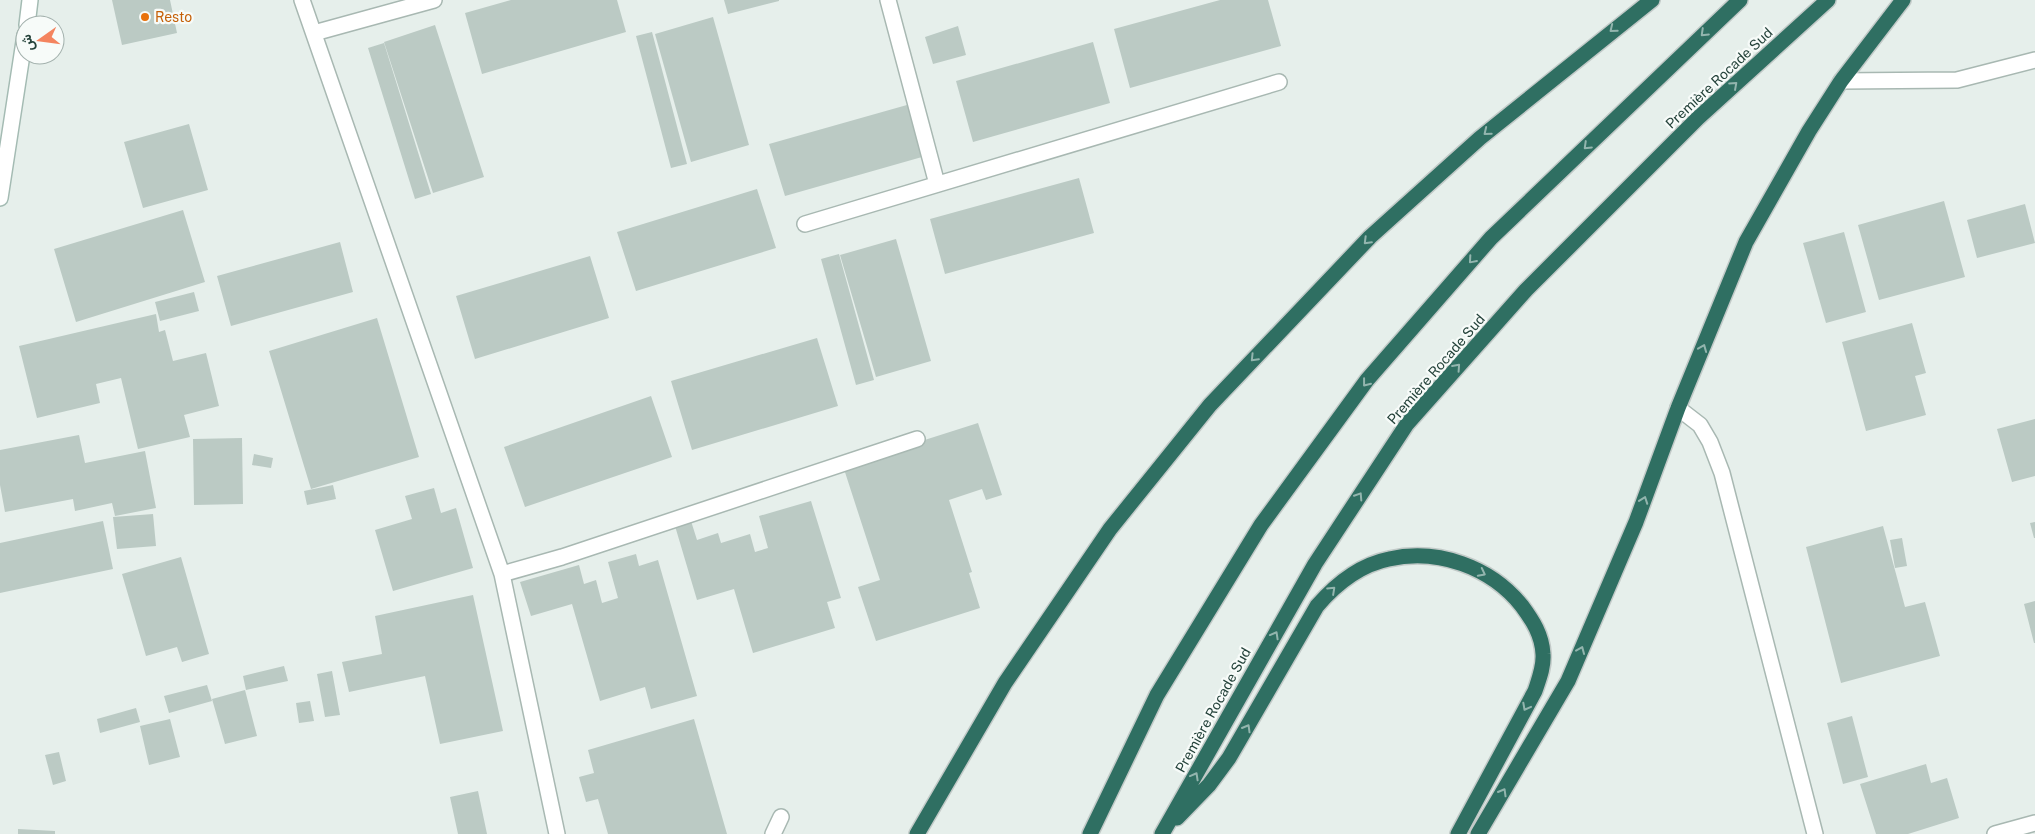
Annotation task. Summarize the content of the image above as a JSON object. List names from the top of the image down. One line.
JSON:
{"streets":{"highway":["Première Rocade Sud"]},"places":["Resto"],"north":"left"}
